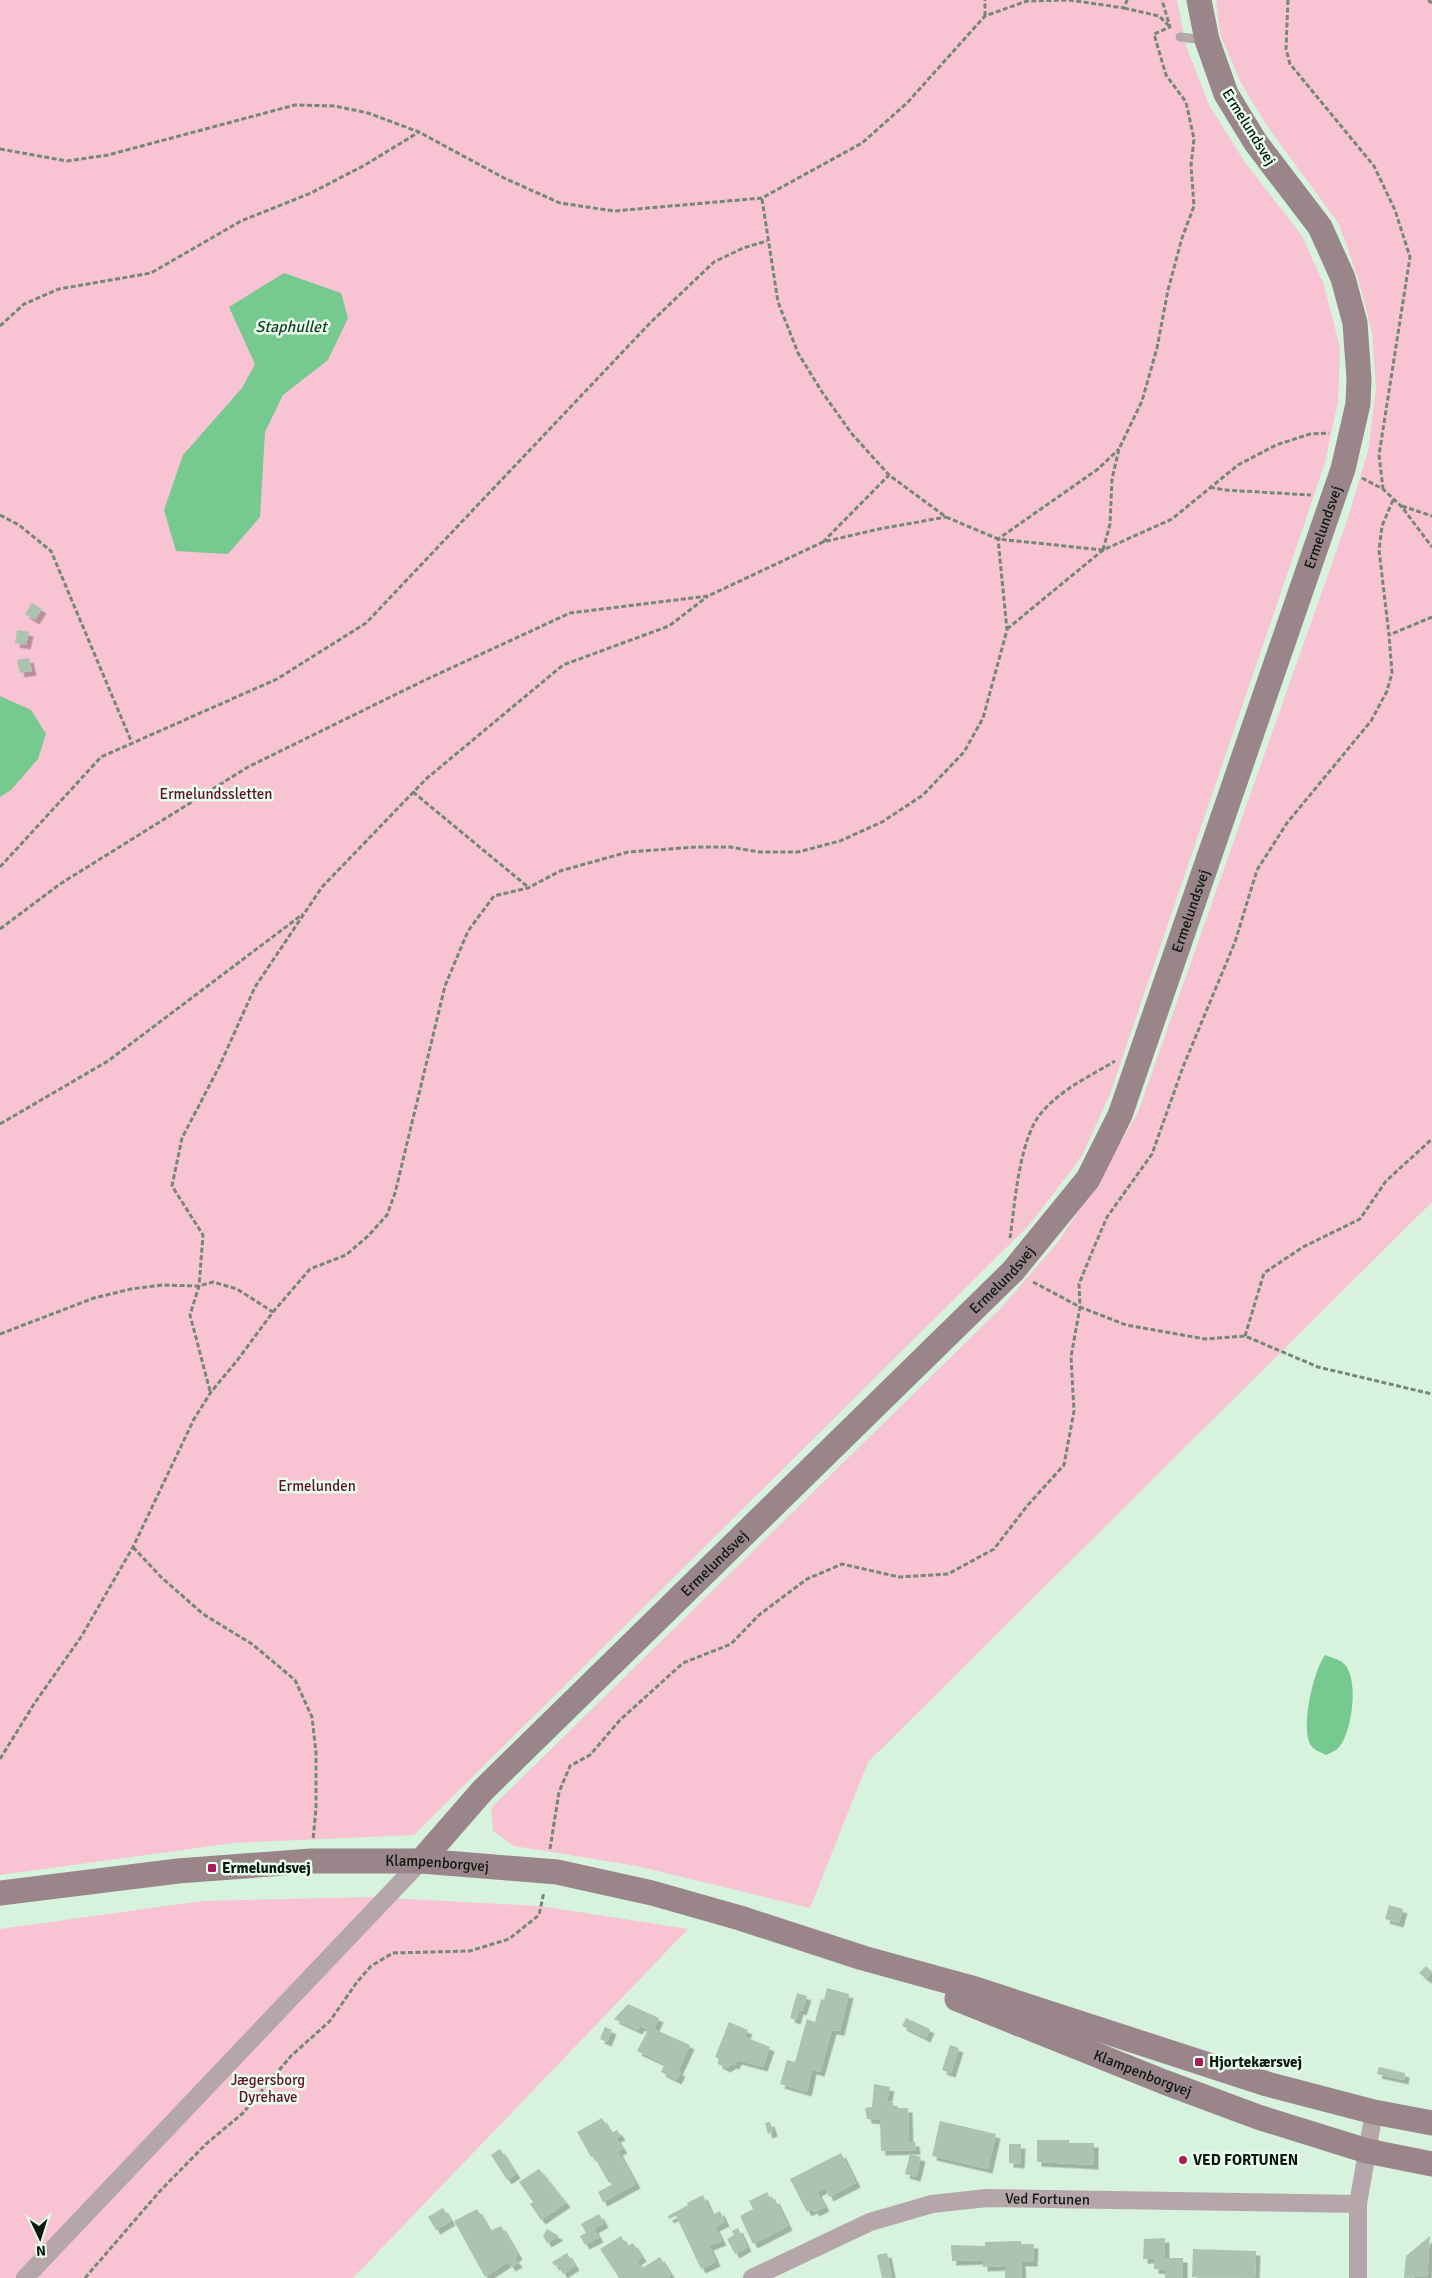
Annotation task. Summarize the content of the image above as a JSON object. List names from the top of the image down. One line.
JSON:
{"streets":{"street":["Ermelundsvej","Klampenborgvej","Ved Fortunen"]},"crossings":[["Ermelundsvej","Klampenborgvej"]],"water":["Staphullet"],"parks":["Ermelundssletten","Ermelunden","Jægersborg Dyrehave"],"places":{"transit":["Ermelundsvej","Hjortekærsvej"],"other":["VED FORTUNEN"]},"north":"bottom"}
